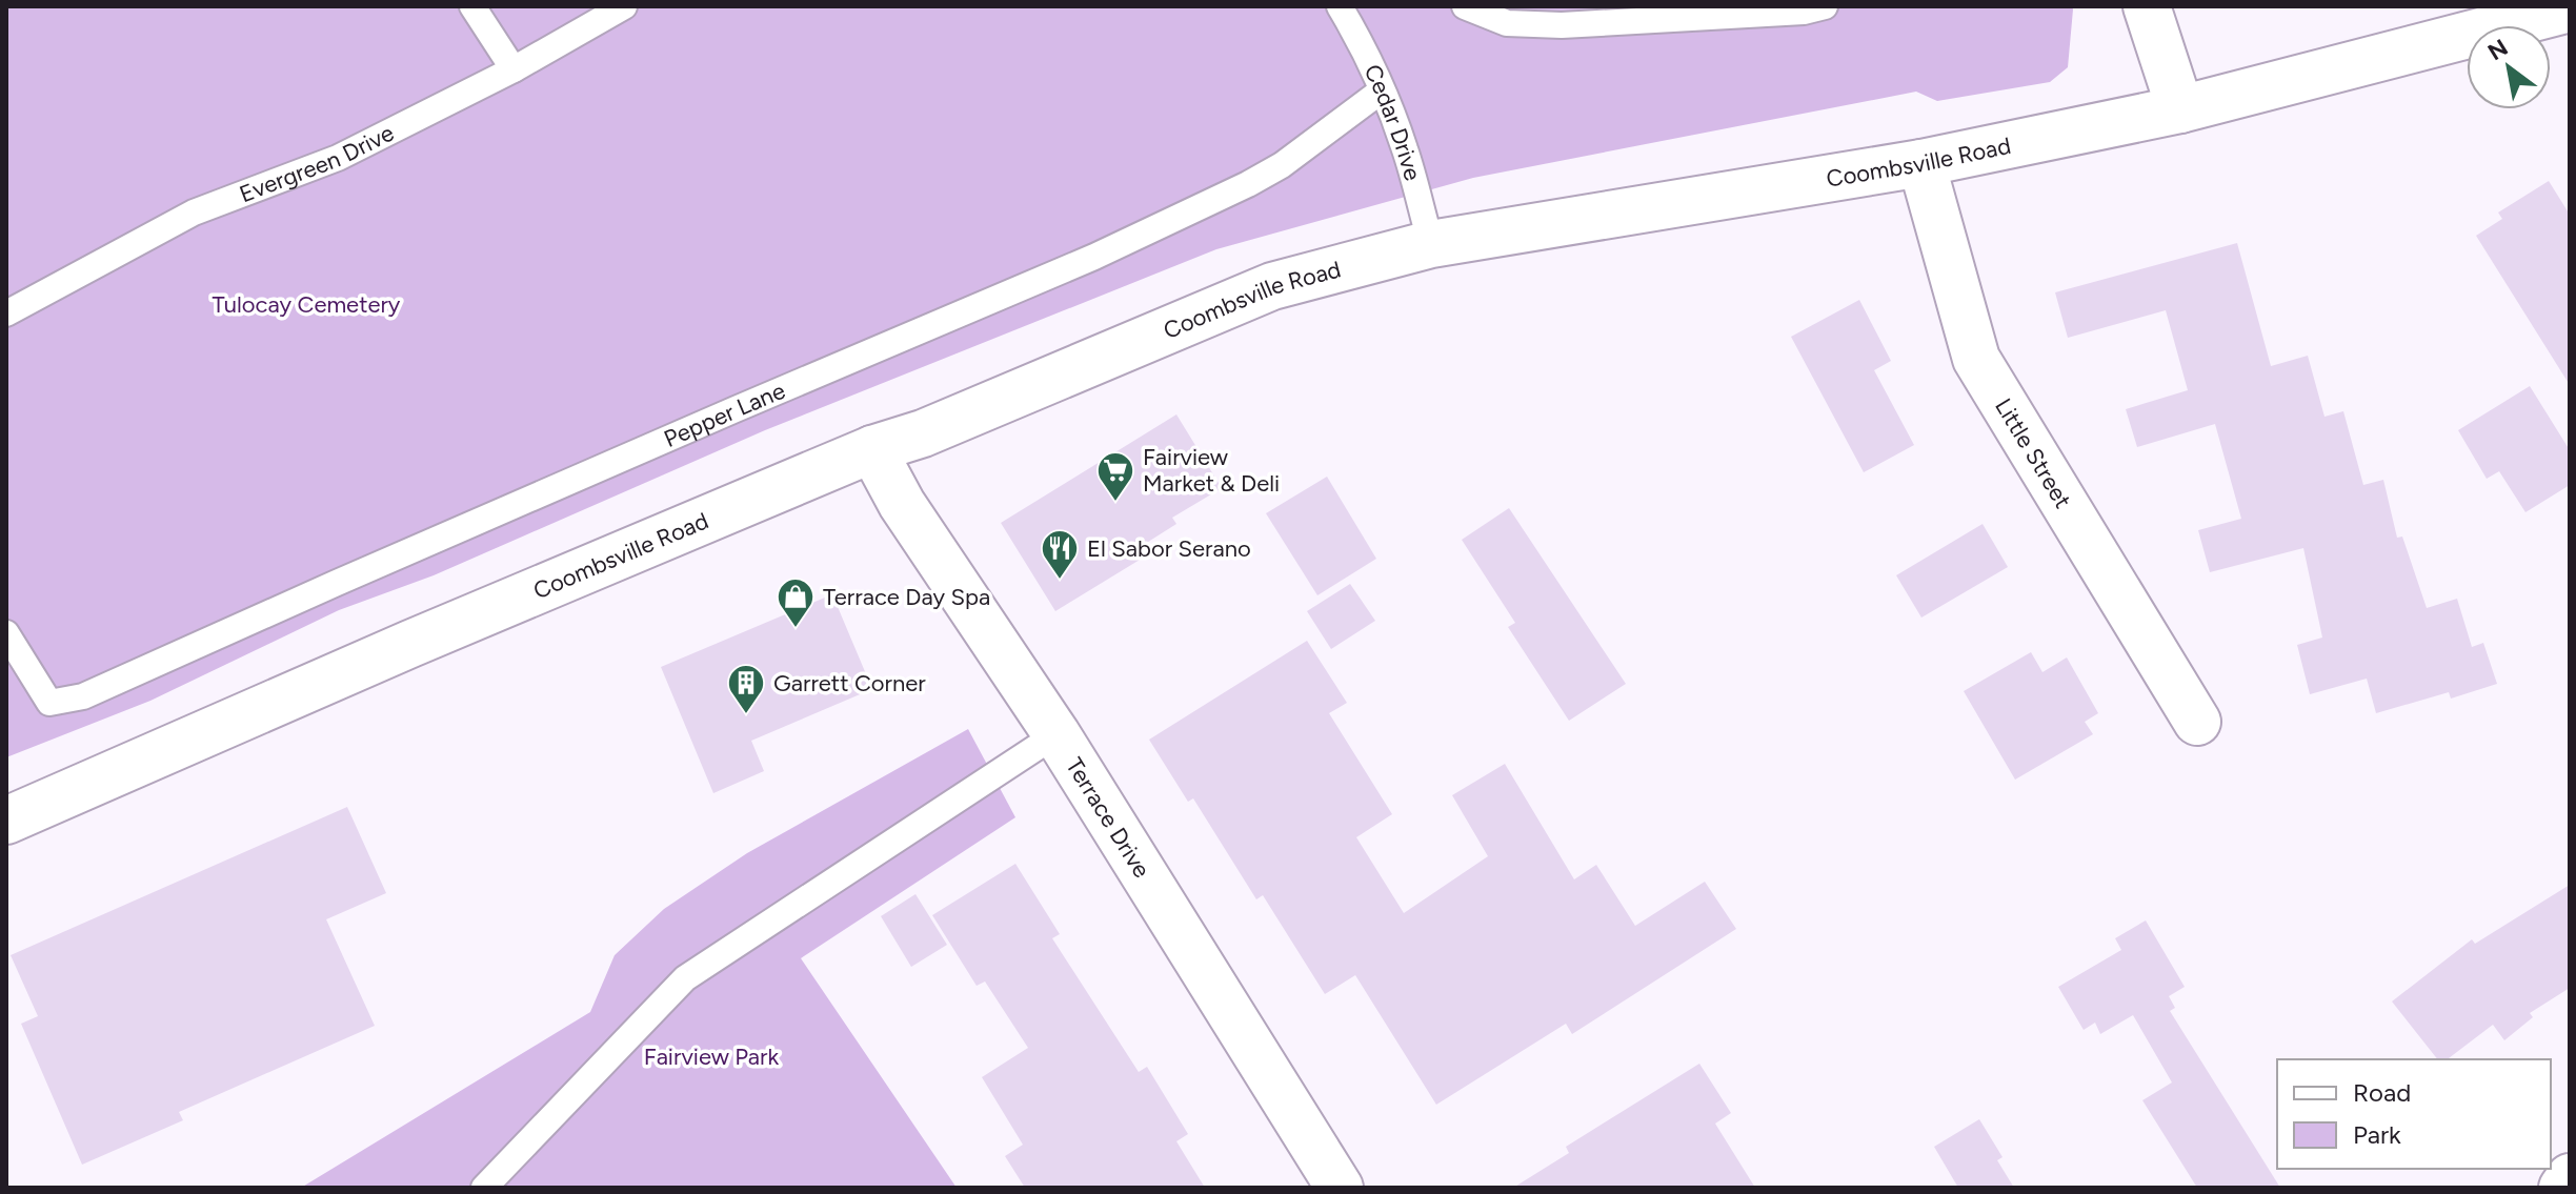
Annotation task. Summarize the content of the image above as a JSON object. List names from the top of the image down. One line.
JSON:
{"streets":{"street":["Coombsville Road","Little Street","Terrace Drive"],"lane":["Cedar Drive","Evergreen Drive","Pepper Lane"]},"crossings":[["Cedar Drive","Coombsville Road"],["Cedar Drive","Pepper Lane"],["Coombsville Road","Little Street"],["Coombsville Road","Terrace Drive"]],"parks":["Tulocay Cemetery","Fairview Park"],"places":{"supermarket":["Fairview Market & Deli"],"restaurant":["El Sabor Serano"],"shop":["Terrace Day Spa"],"building":["Garrett Corner"]},"legend":["Road","Park"],"north":"top left"}
